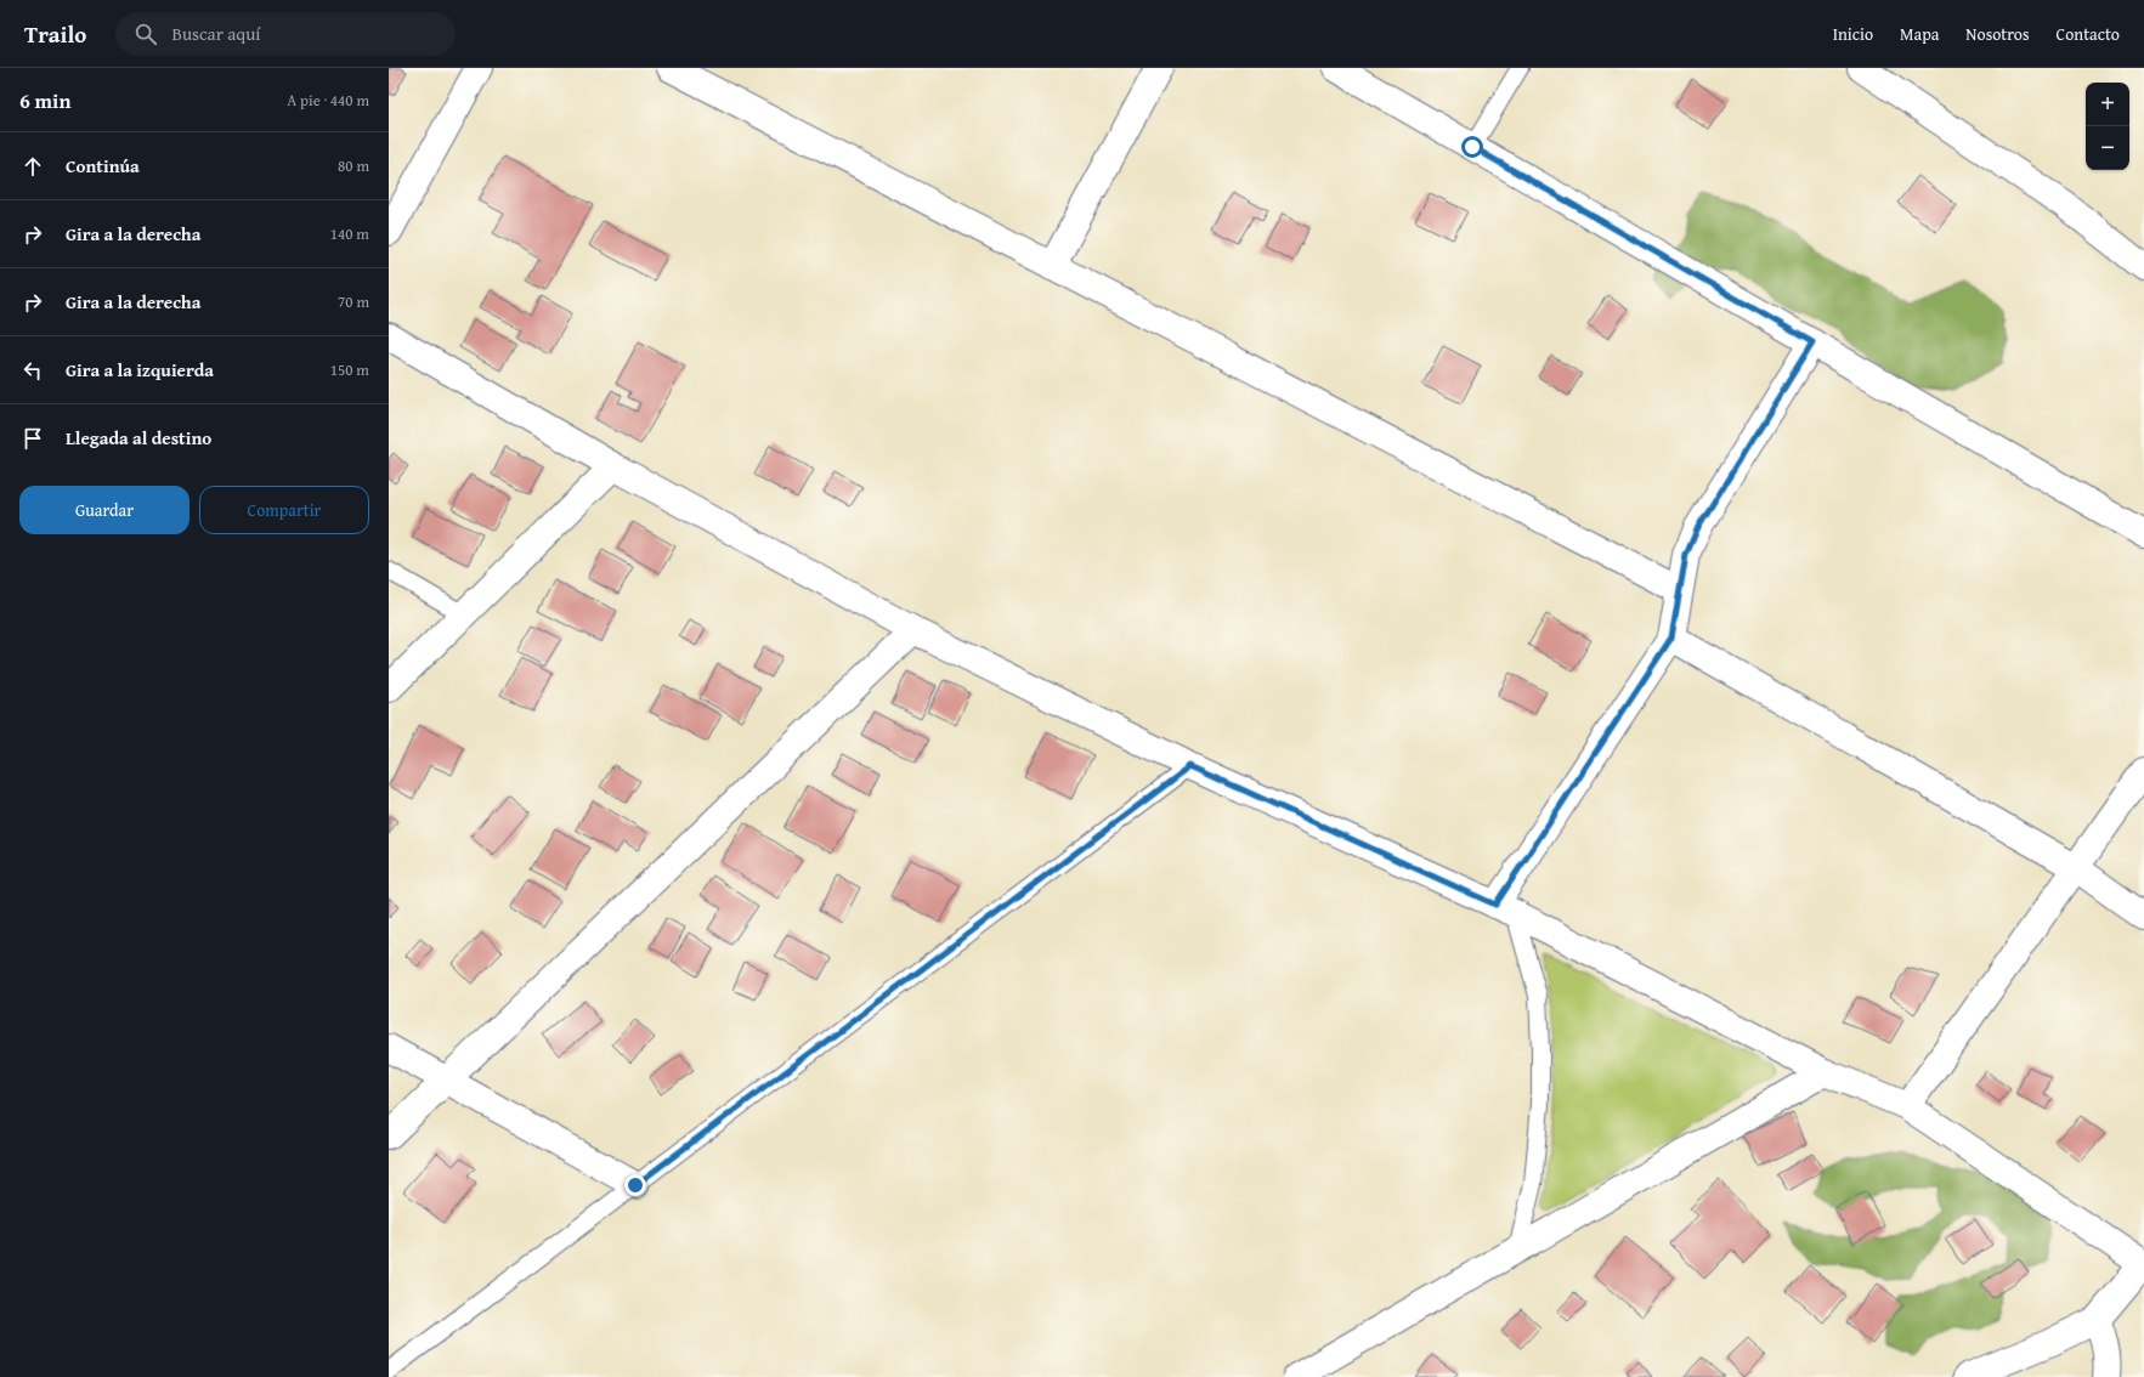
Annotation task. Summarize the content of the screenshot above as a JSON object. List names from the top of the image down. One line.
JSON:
{"page":{"header":"Trailo","search":"Buscar aquí","nav":["Inicio","Mapa","Nosotros","Contacto"],"heading":["6 min","A pie · 440 m"],"map_buttons":["+","−"],"list":[["Continúa","80 m"],["Gira a la derecha","140 m"],["Gira a la derecha","70 m"],["Gira a la izquierda","150 m"],"Llegada al destino"],"buttons":["Guardar","Compartir"]}}
